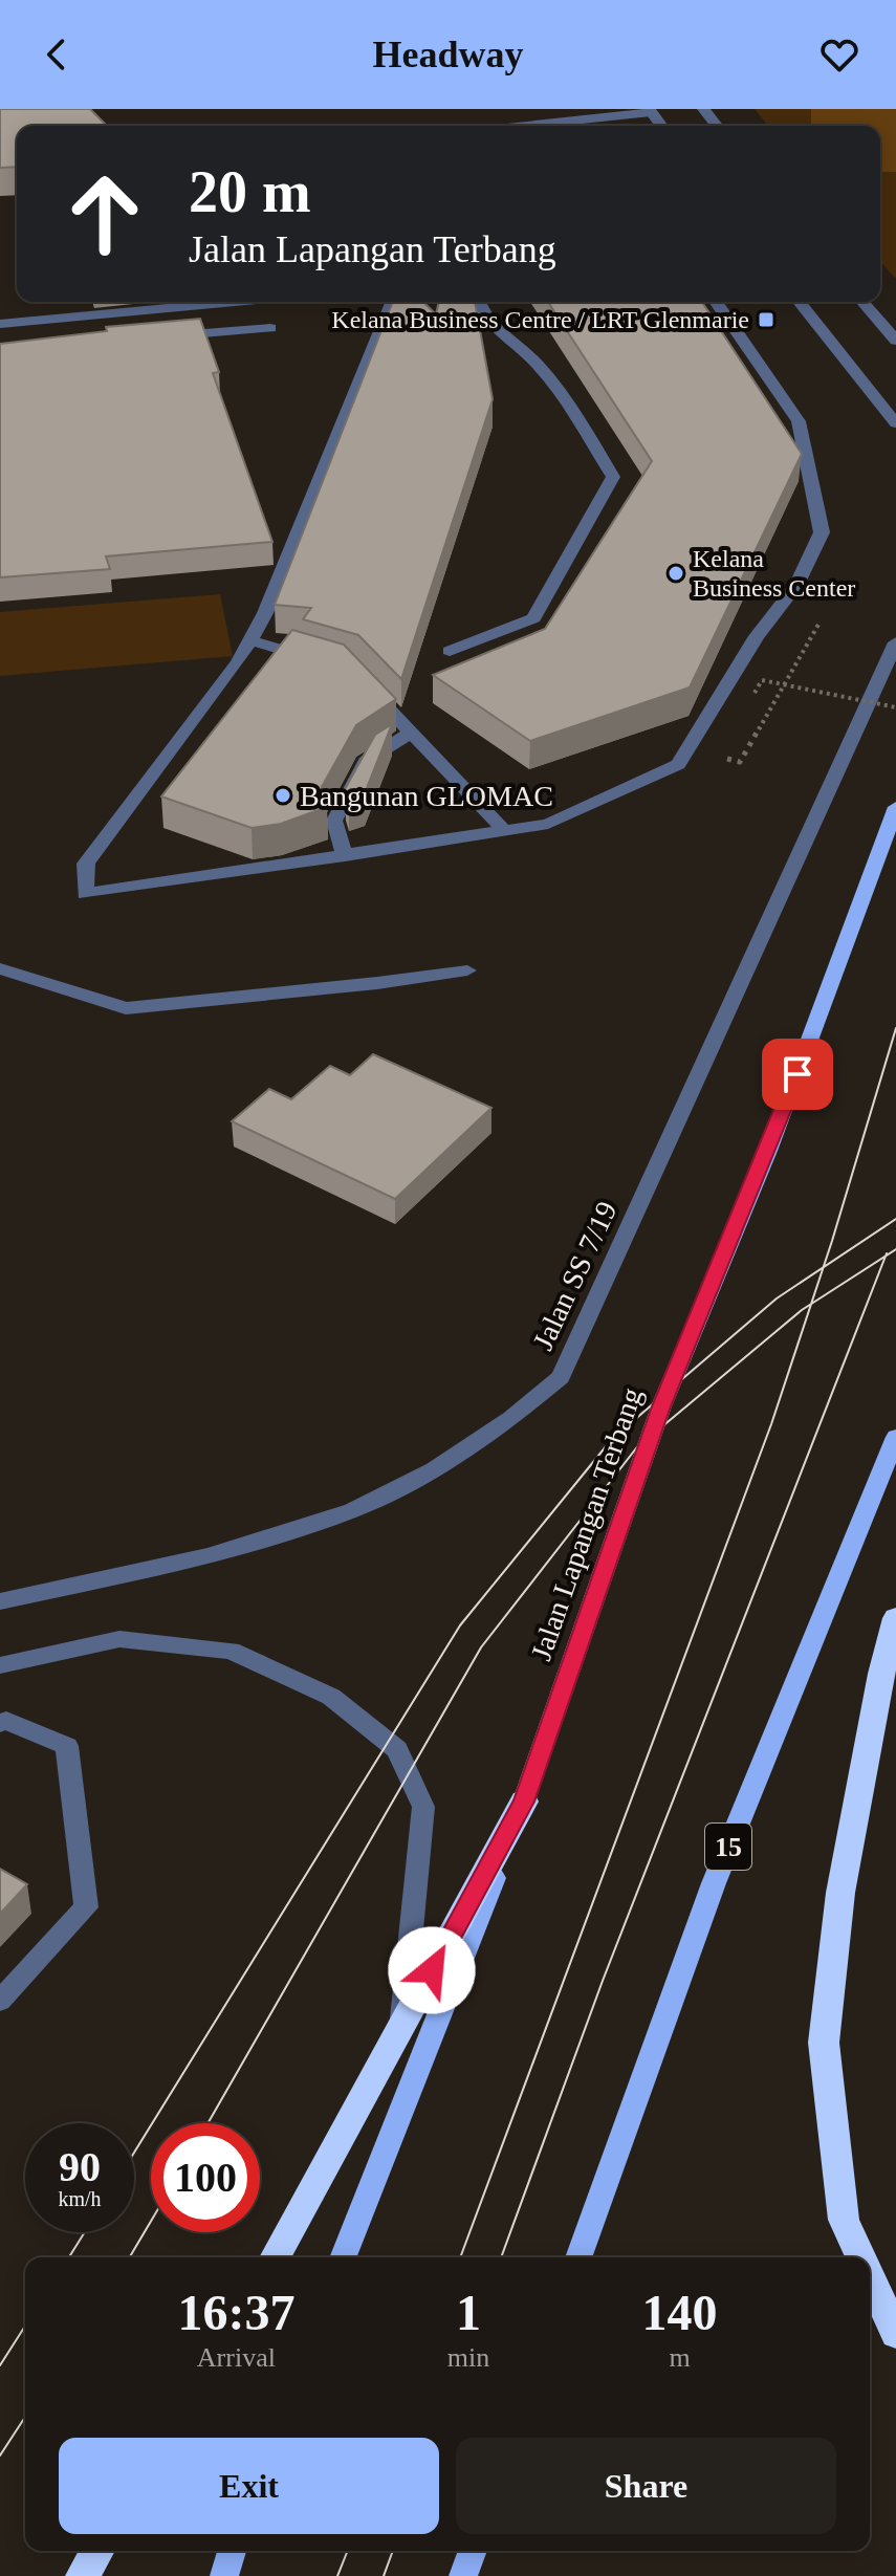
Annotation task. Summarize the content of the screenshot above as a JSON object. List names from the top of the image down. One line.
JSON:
{"streets":{"main road":["Jalan Lapangan Terbang","15"],"street":["Jalan SS 7/19"]},"places":{"transit":["Kelana Business Centre / LRT Glenmarie"],"other":["Kelana Business Center","Bangunan GLOMAC"]},"page":{"header":"Headway","turn":["20 m","Jalan Lapangan Terbang"],"speed":"90 km/h","limit":"100","eta":["16:37","Arrival","1","min","140","m"],"buttons":["Exit","Share"]}}
